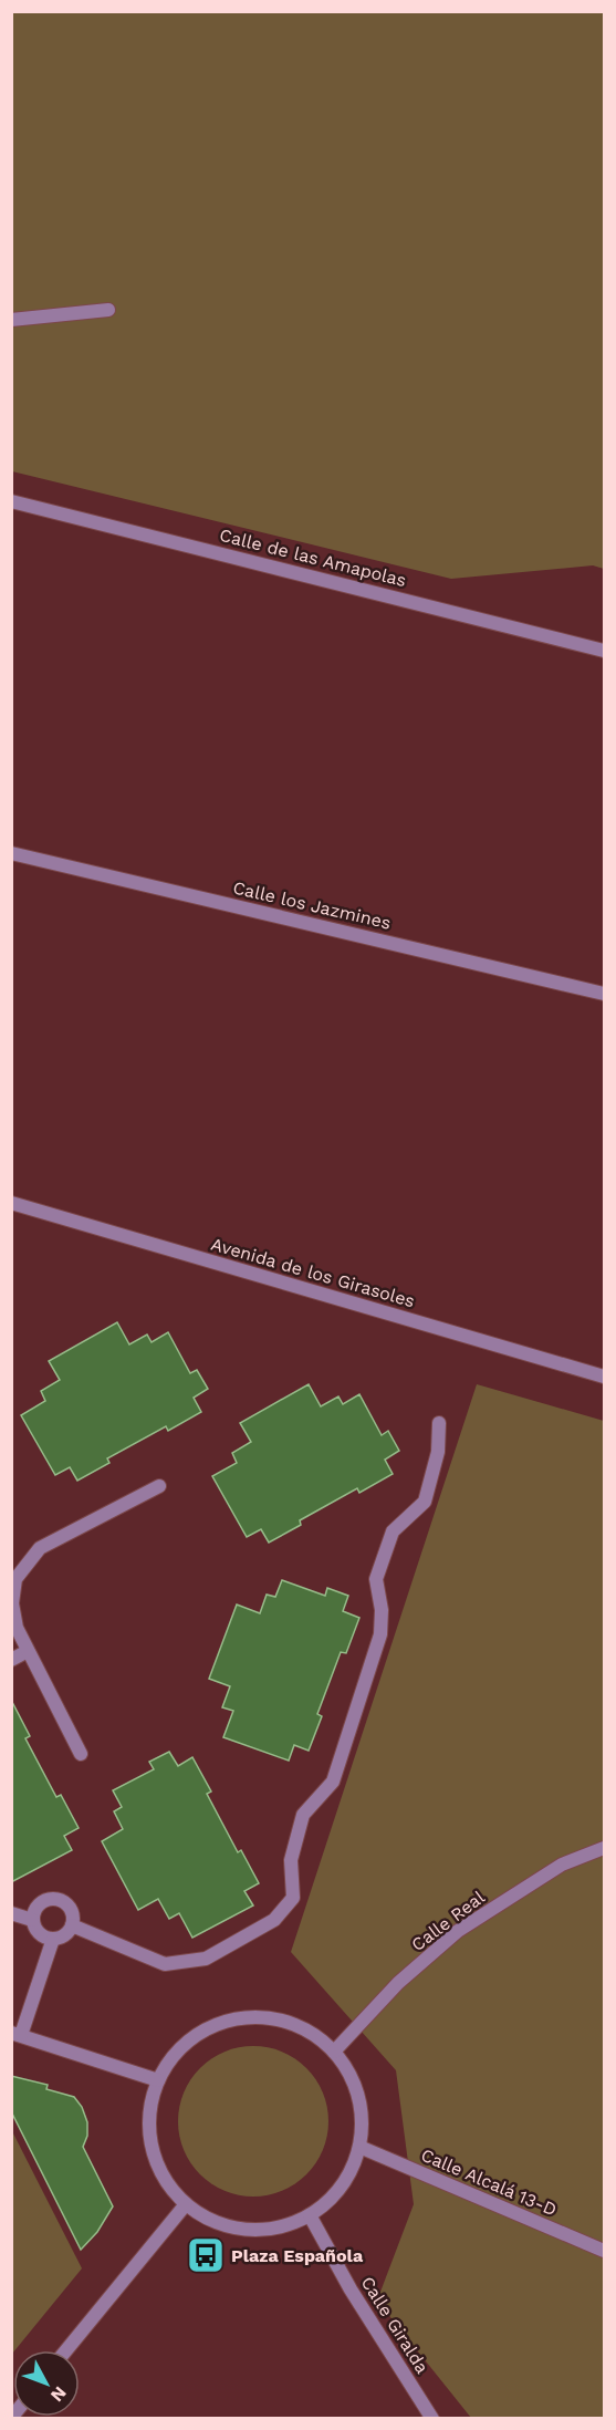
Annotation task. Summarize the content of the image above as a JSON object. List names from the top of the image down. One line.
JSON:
{"streets":{"street":["Calle de las Amapolas","Calle los Jazmines","Avenida de los Girasoles","Calle Real","Calle Alcalá 13-D","Calle Giralda"]},"crossings":[["Calle Real","Calle Alcalá 13-D"],["Calle Real","Calle Giralda"],["Calle Alcalá 13-D","Calle Giralda"]],"places":{"bus stop":["Plaza Española"]},"north":"bottom right"}
